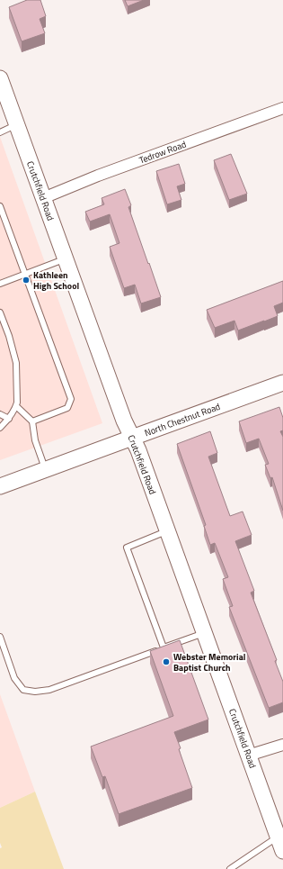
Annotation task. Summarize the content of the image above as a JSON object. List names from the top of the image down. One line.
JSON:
{"streets":{"street":["Tedrow Road","Crutchfield Road","North Chestnut Road"]},"crossings":[["Tedrow Road","Crutchfield Road"],["Crutchfield Road","North Chestnut Road"]],"places":["Kathleen High School","Webster Memorial Baptist Church"]}
